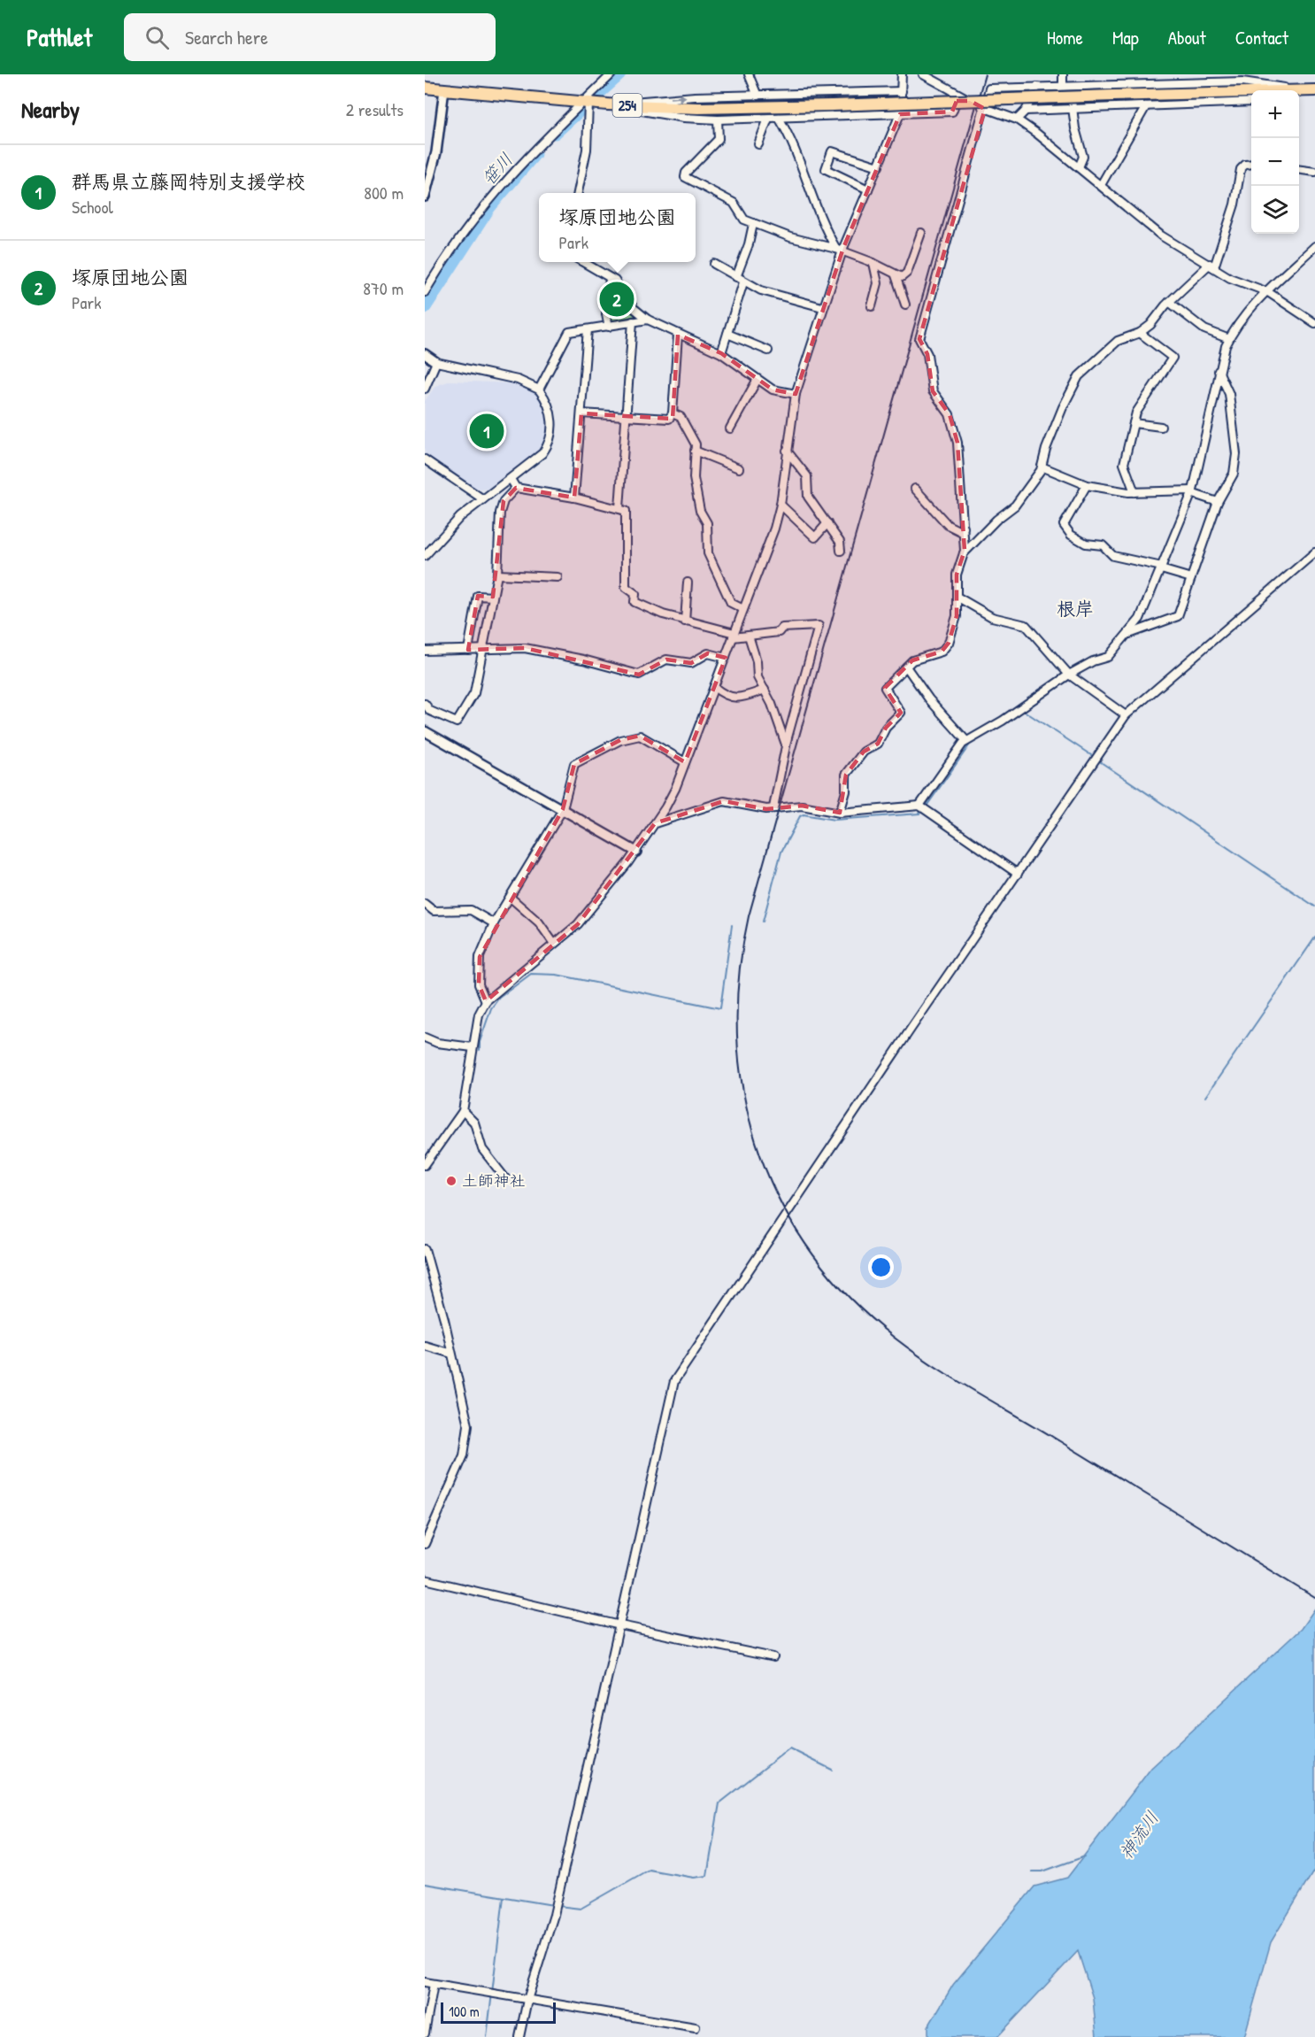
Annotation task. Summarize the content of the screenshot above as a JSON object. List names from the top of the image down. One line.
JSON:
{"streets":{"highway":["254"]},"districts":["根岸"],"water":["笹川","神流川"],"places":["土師神社"],"scale_bar":"100 m","page":{"header":"Pathlet","search":"Search here","nav":["Home","Map","About","Contact"],"heading":["Nearby","2 results"],"map_buttons":["+","−"],"list":[{"mark":"1","name":"群馬県立藤岡特別支援学校","note":"School","value":"800 m"},{"mark":"2","name":"塚原団地公園","note":"Park","value":"870 m"}],"popup":["塚原団地公園","Park"],"pins":["2","1"],"scale":"100 m"}}
